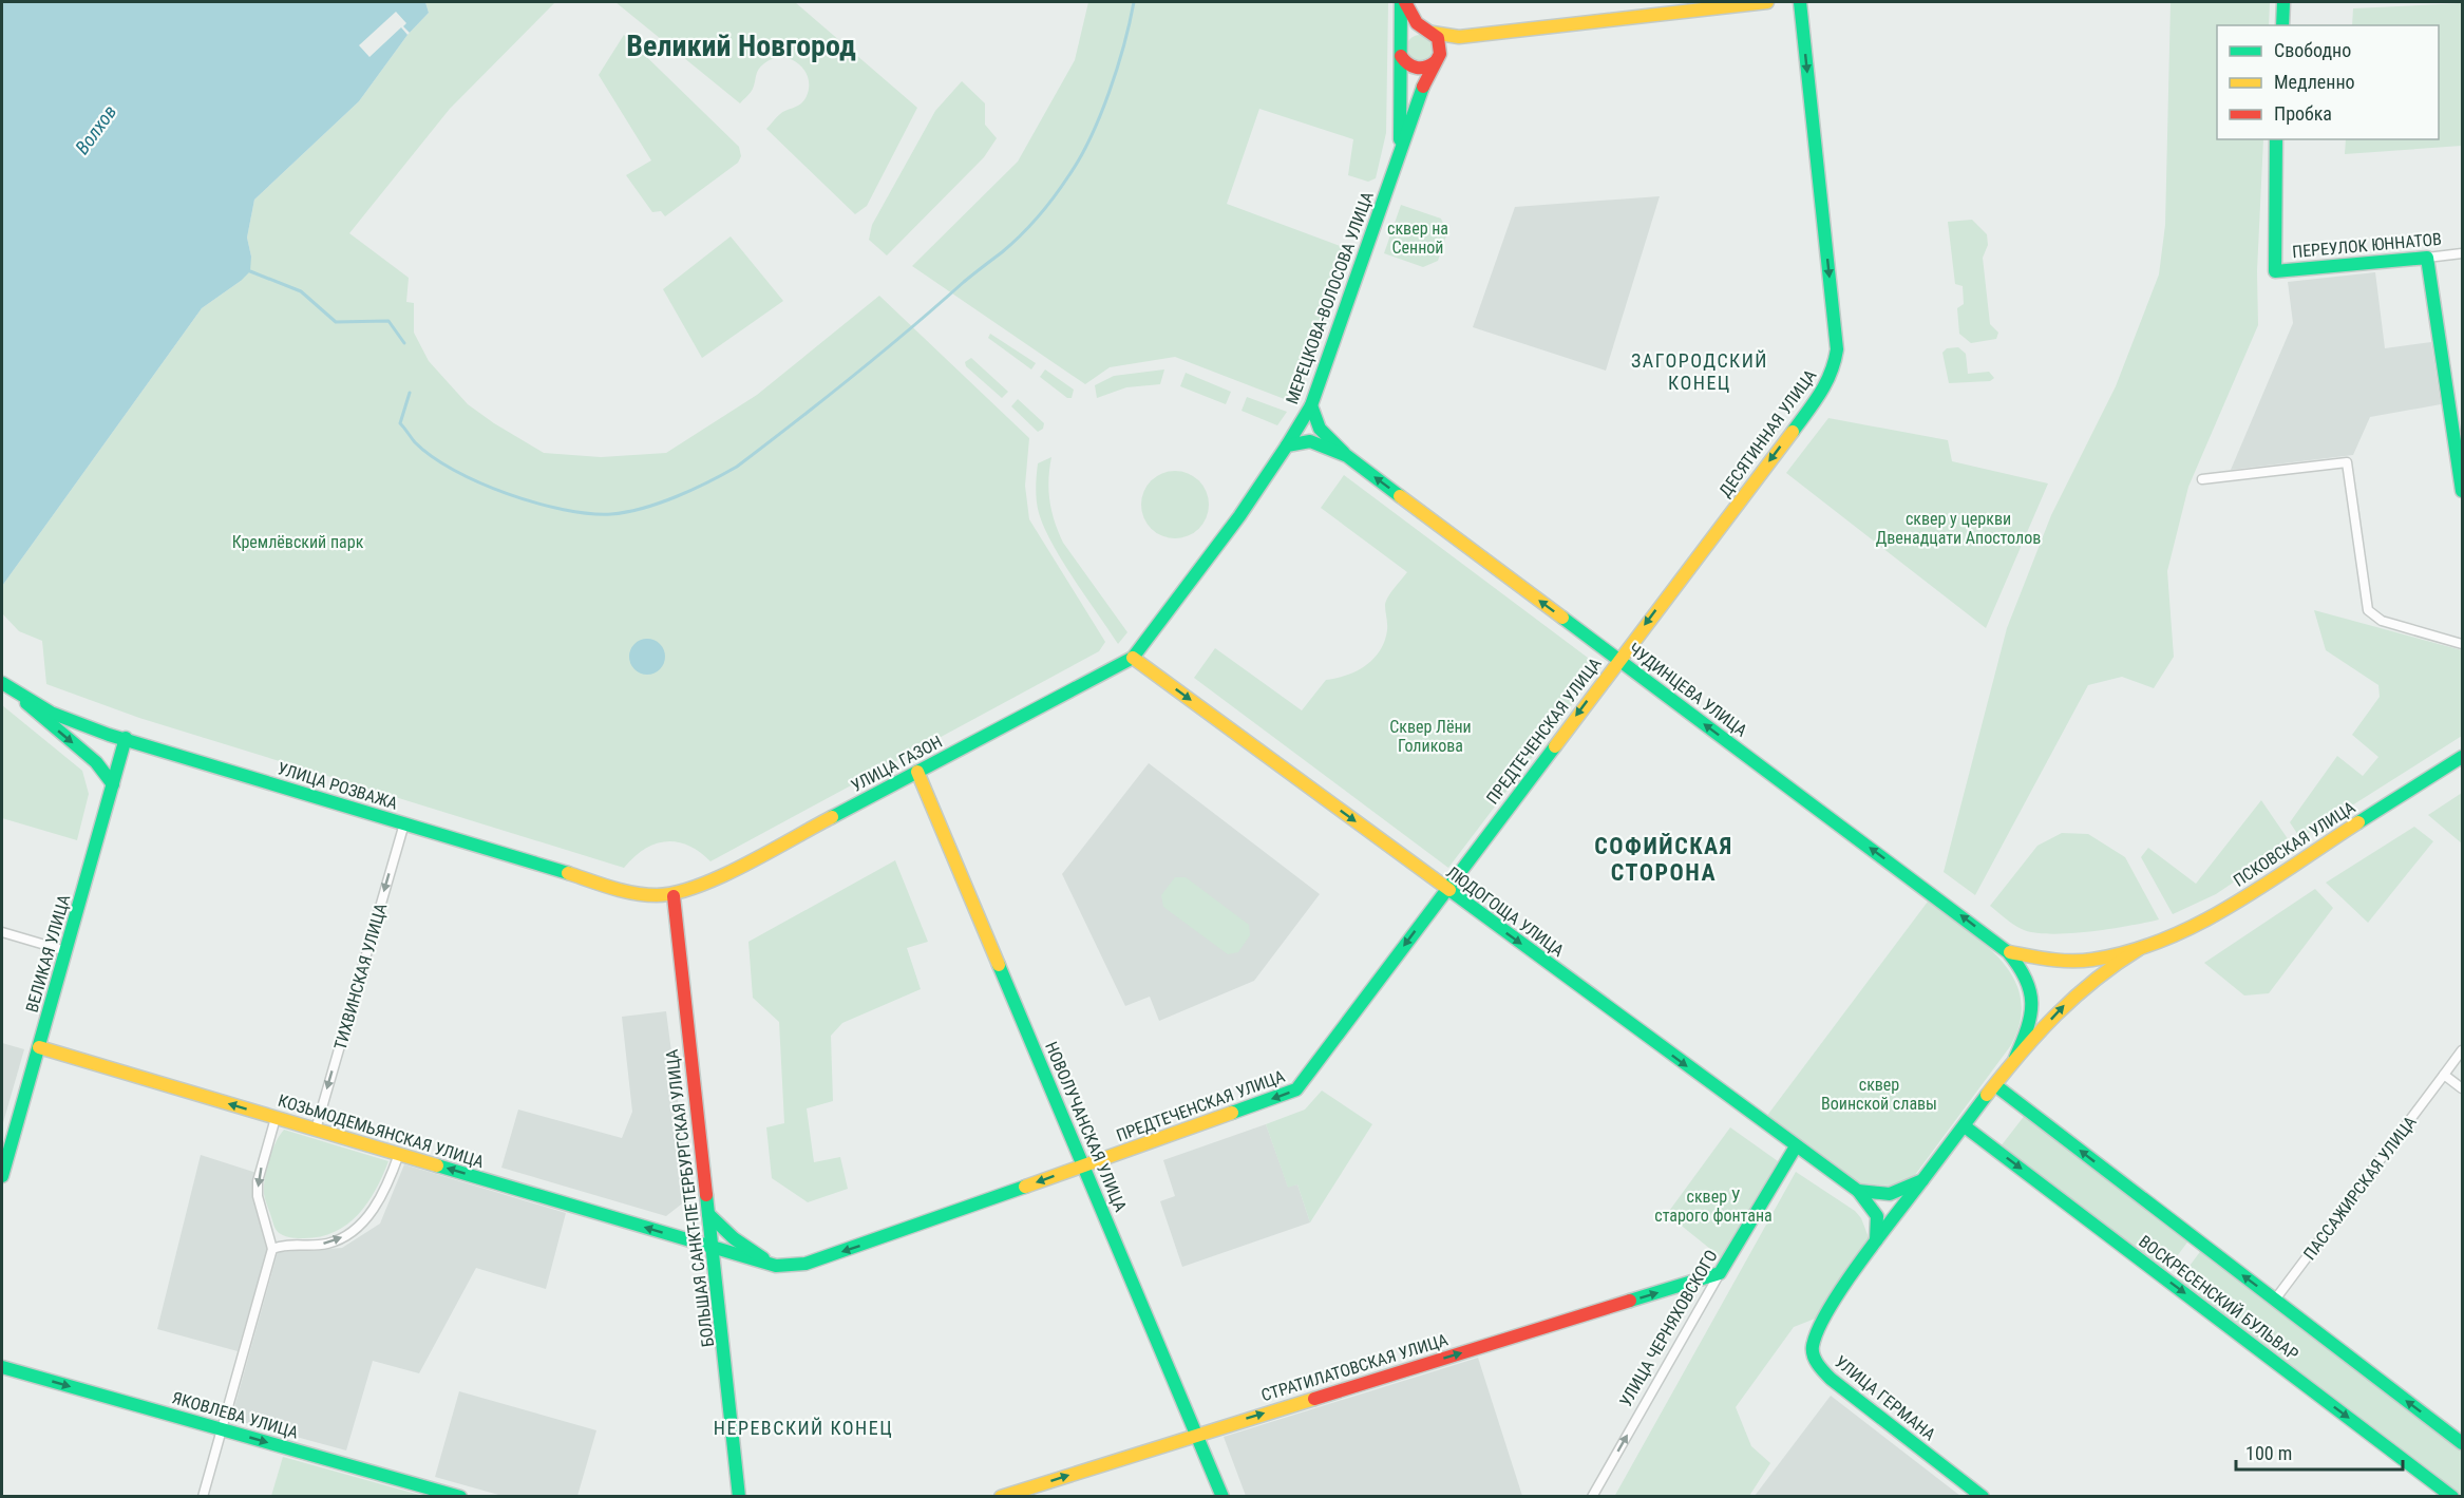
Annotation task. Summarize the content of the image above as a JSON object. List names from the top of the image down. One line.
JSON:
{"streets":{"main road":["ПЕРЕУЛОК ЮННАТОВ","МЕРЕЦКОВА-ВОЛОСОВА УЛИЦА","ДЕСЯТИННАЯ УЛИЦА","ЧУДИНЦЕВА УЛИЦА","ПРЕДТЕЧЕНСКАЯ УЛИЦА","УЛИЦА ГАЗОН","УЛИЦА РОЗВАЖА","ПСКОВСКАЯ УЛИЦА","ЛЮДОГОЩА УЛИЦА","ВЕЛИКАЯ УЛИЦА","НОВОЛУЧАНСКАЯ УЛИЦА","КОЗЬМОДЕМЬЯНСКАЯ УЛИЦА","БОЛЬШАЯ САНКТ-ПЕТЕРБУРГСКАЯ УЛИЦА","ВОСКРЕСЕНСКИЙ БУЛЬВАР","УЛИЦА ЧЕРНЯХОВСКОГО","СТРАТИЛАТОВСКАЯ УЛИЦА","УЛИЦА ГЕРМАНА","ЯКОВЛЕВА УЛИЦА"],"street":["ТИХВИНСКАЯ УЛИЦА","ПАССАЖИРСКАЯ УЛИЦА"]},"crossings":[["МЕРЕЦКОВА-ВОЛОСОВА УЛИЦА","ЧУДИНЦЕВА УЛИЦА"],["МЕРЕЦКОВА-ВОЛОСОВА УЛИЦА","УЛИЦА ГАЗОН"],["МЕРЕЦКОВА-ВОЛОСОВА УЛИЦА","ЛЮДОГОЩА УЛИЦА"],["ДЕСЯТИННАЯ УЛИЦА","ЧУДИНЦЕВА УЛИЦА"],["ДЕСЯТИННАЯ УЛИЦА","ПРЕДТЕЧЕНСКАЯ УЛИЦА"],["ЧУДИНЦЕВА УЛИЦА","ПРЕДТЕЧЕНСКАЯ УЛИЦА"],["ЧУДИНЦЕВА УЛИЦА","ПСКОВСКАЯ УЛИЦА"],["ПРЕДТЕЧЕНСКАЯ УЛИЦА","ЛЮДОГОЩА УЛИЦА"],["ПРЕДТЕЧЕНСКАЯ УЛИЦА","НОВОЛУЧАНСКАЯ УЛИЦА"],["ПРЕДТЕЧЕНСКАЯ УЛИЦА","КОЗЬМОДЕМЬЯНСКАЯ УЛИЦА"],["ПРЕДТЕЧЕНСКАЯ УЛИЦА","БОЛЬШАЯ САНКТ-ПЕТЕРБУРГСКАЯ УЛИЦА"],["УЛИЦА ГАЗОН","УЛИЦА РОЗВАЖА"],["УЛИЦА ГАЗОН","ЛЮДОГОЩА УЛИЦА"],["УЛИЦА ГАЗОН","НОВОЛУЧАНСКАЯ УЛИЦА"],["УЛИЦА ГАЗОН","БОЛЬШАЯ САНКТ-ПЕТЕРБУРГСКАЯ УЛИЦА"],["УЛИЦА РОЗВАЖА","ВЕЛИКАЯ УЛИЦА"],["УЛИЦА РОЗВАЖА","ТИХВИНСКАЯ УЛИЦА"],["УЛИЦА РОЗВАЖА","БОЛЬШАЯ САНКТ-ПЕТЕРБУРГСКАЯ УЛИЦА"],["ЛЮДОГОЩА УЛИЦА","УЛИЦА ЧЕРНЯХОВСКОГО"],["ЛЮДОГОЩА УЛИЦА","УЛИЦА ГЕРМАНА"],["ВЕЛИКАЯ УЛИЦА","КОЗЬМОДЕМЬЯНСКАЯ УЛИЦА"],["ТИХВИНСКАЯ УЛИЦА","КОЗЬМОДЕМЬЯНСКАЯ УЛИЦА"],["НОВОЛУЧАНСКАЯ УЛИЦА","СТРАТИЛАТОВСКАЯ УЛИЦА"],["КОЗЬМОДЕМЬЯНСКАЯ УЛИЦА","БОЛЬШАЯ САНКТ-ПЕТЕРБУРГСКАЯ УЛИЦА"],["ПАССАЖИРСКАЯ УЛИЦА","ВОСКРЕСЕНСКИЙ БУЛЬВАР"],["УЛИЦА ЧЕРНЯХОВСКОГО","СТРАТИЛАТОВСКАЯ УЛИЦА"]],"one_way":["ДЕСЯТИННАЯ УЛИЦА","ЧУДИНЦЕВА УЛИЦА","ПРЕДТЕЧЕНСКАЯ УЛИЦА","ЛЮДОГОЩА УЛИЦА","ТИХВИНСКАЯ УЛИЦА","КОЗЬМОДЕМЬЯНСКАЯ УЛИЦА","УЛИЦА ЧЕРНЯХОВСКОГО","СТРАТИЛАТОВСКАЯ УЛИЦА","ЯКОВЛЕВА УЛИЦА"],"districts":["Великий Новгород","ЗАГОРОДСКИЙ КОНЕЦ","СОФИЙСКАЯ СТОРОНА","НЕРЕВСКИЙ КОНЕЦ"],"water":["Волхов"],"parks":["сквер на Сенной","сквер у церкви Двенадцати Апостолов","Кремлёвский парк","Сквер Лёни Голикова","сквер Воинской славы","сквер У старого фонтана"],"legend":["Свободно","Медленно","Пробка"],"scale_bar":"100 m"}
